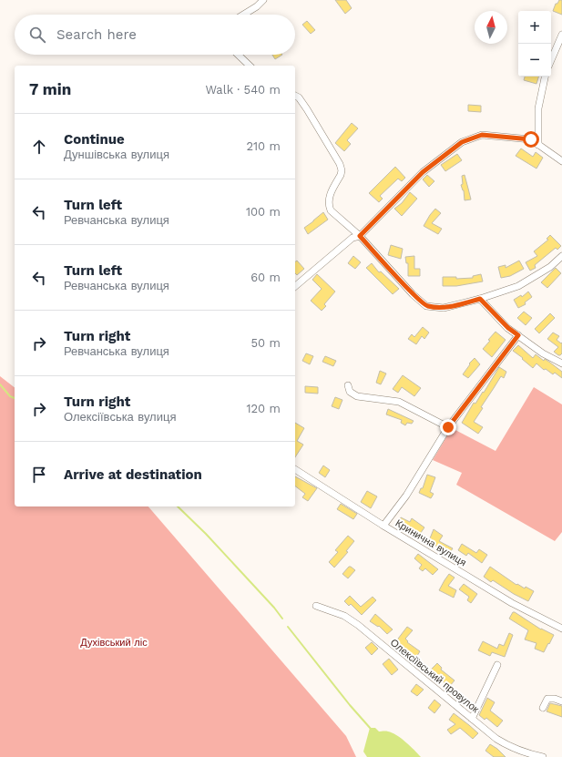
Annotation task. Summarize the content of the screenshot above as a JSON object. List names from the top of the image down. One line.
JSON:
{"streets":{"street":["Кринична вулиця","Олексіївський провулок"]},"parks":["Духівський ліс"],"north":"top","page":{"map_buttons":["+","−"],"search":"Search here","heading":["7 min","Walk · 540 m"],"list":[["Continue","Дуншівська вулиця","210 m"],["Turn left","Ревчанська вулиця","100 m"],["Turn left","Ревчанська вулиця","60 m"],["Turn right","Ревчанська вулиця","50 m"],["Turn right","Олексіївська вулиця","120 m"],"Arrive at destination"]}}
